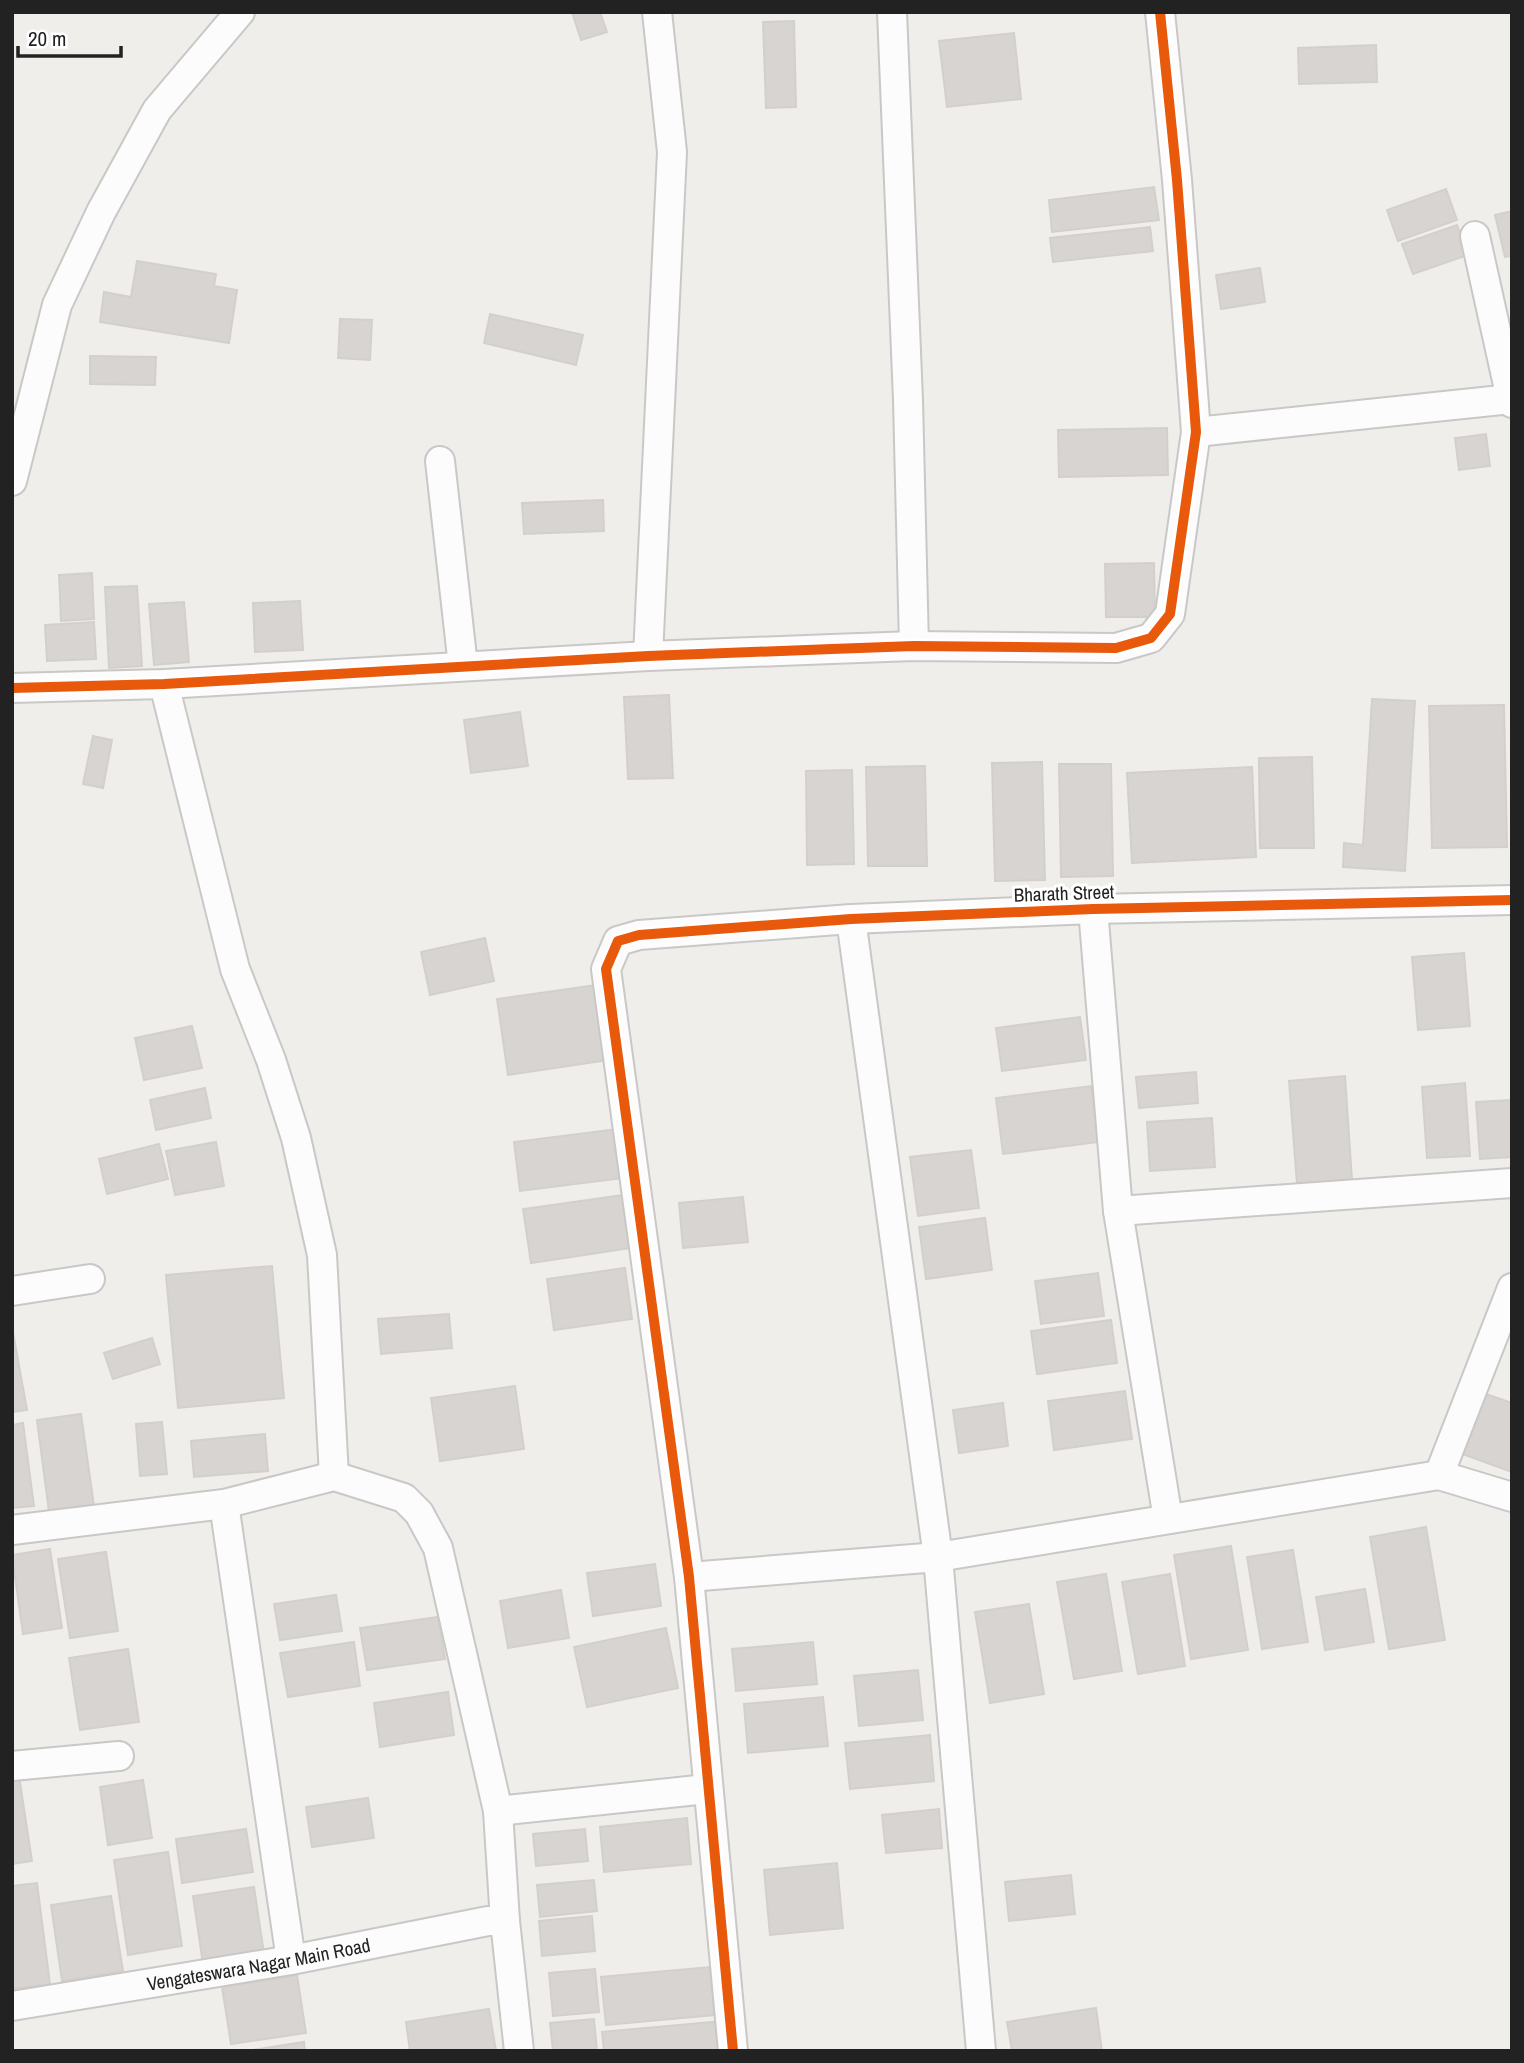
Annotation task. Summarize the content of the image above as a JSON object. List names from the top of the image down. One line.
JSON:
{"streets":{"street":["Bharath Street","Vengateswara Nagar Main Road"]},"scale_bar":"20 m"}
